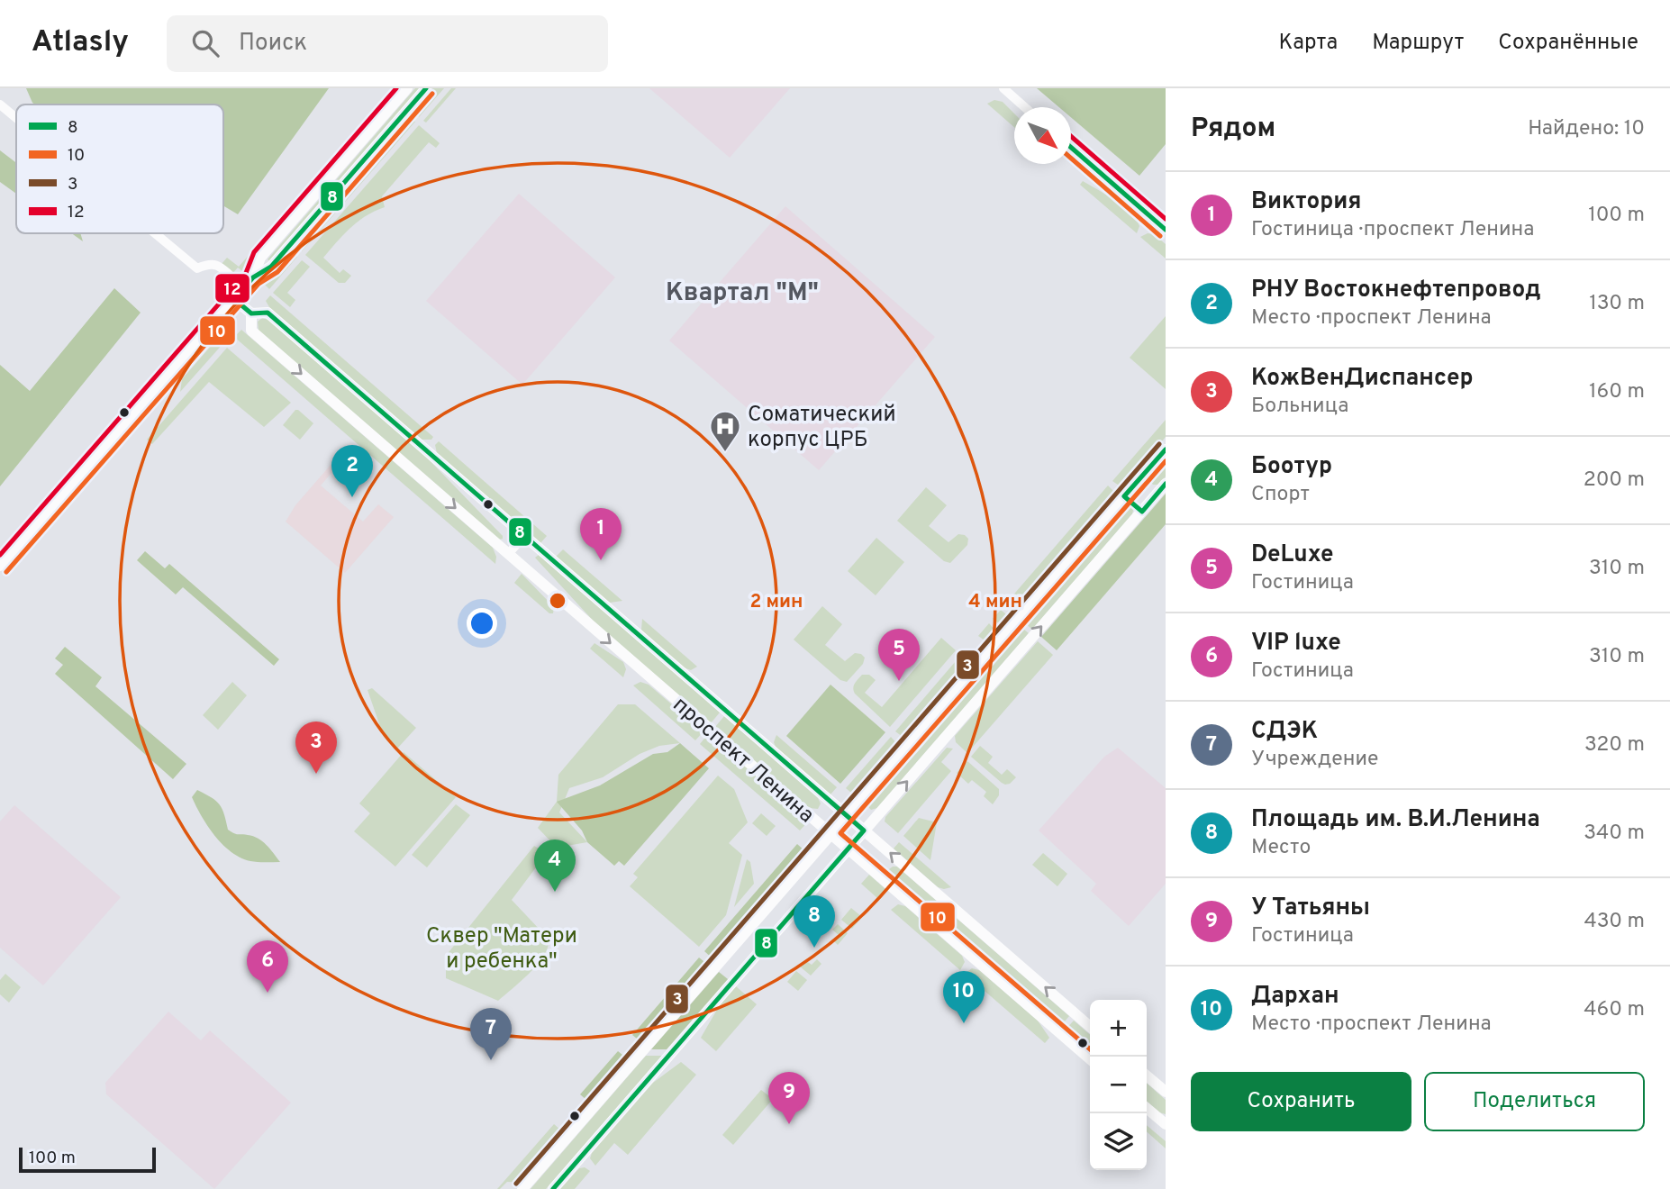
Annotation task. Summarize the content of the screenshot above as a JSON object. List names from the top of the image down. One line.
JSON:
{"streets":{"street":["проспект Ленина"]},"districts":["Квартал \"М\""],"parks":["Сквер \"Матери и ребенка\""],"places":{"hospital":["Соматический корпус ЦРБ"]},"lines":["transit line 8","transit line 12","transit line 10","transit line 3"],"legend":["8","10","3","12"],"scale_bar":"100 m","north":"bottom right","page":{"header":"Atlasly","search":"Поиск","nav":["Карта","Маршрут","Сохранённые"],"heading":["Рядом","Найдено: 10"],"list":[{"mark":"1","name":"Виктория","note":"Гостиница · проспект Ленина","value":"100 m"},{"mark":"2","name":"РНУ Востокнефтепровод","note":"Место · проспект Ленина","value":"130 m"},{"mark":"3","name":"КожВенДиспансер","note":"Больница","value":"160 m"},{"mark":"4","name":"Боотур","note":"Спорт","value":"200 m"},{"mark":"5","name":"DeLuxe","note":"Гостиница","value":"310 m"},{"mark":"6","name":"VIP luxe","note":"Гостиница","value":"310 m"},{"mark":"7","name":"СДЭК","note":"Учреждение","value":"320 m"},{"mark":"8","name":"Площадь им. В.И.Ленина","note":"Место","value":"340 m"},{"mark":"9","name":"У Татьяны","note":"Гостиница","value":"430 m"},{"mark":"10","name":"Дархан","note":"Место · проспект Ленина","value":"460 m"}],"pins":["2","1","5","3","4","8","6","10","7","9"],"map_buttons":["+","−"],"buttons":["Сохранить","Поделиться"],"scale":"100 m"},"rings":["2 мин","4 мин"]}
